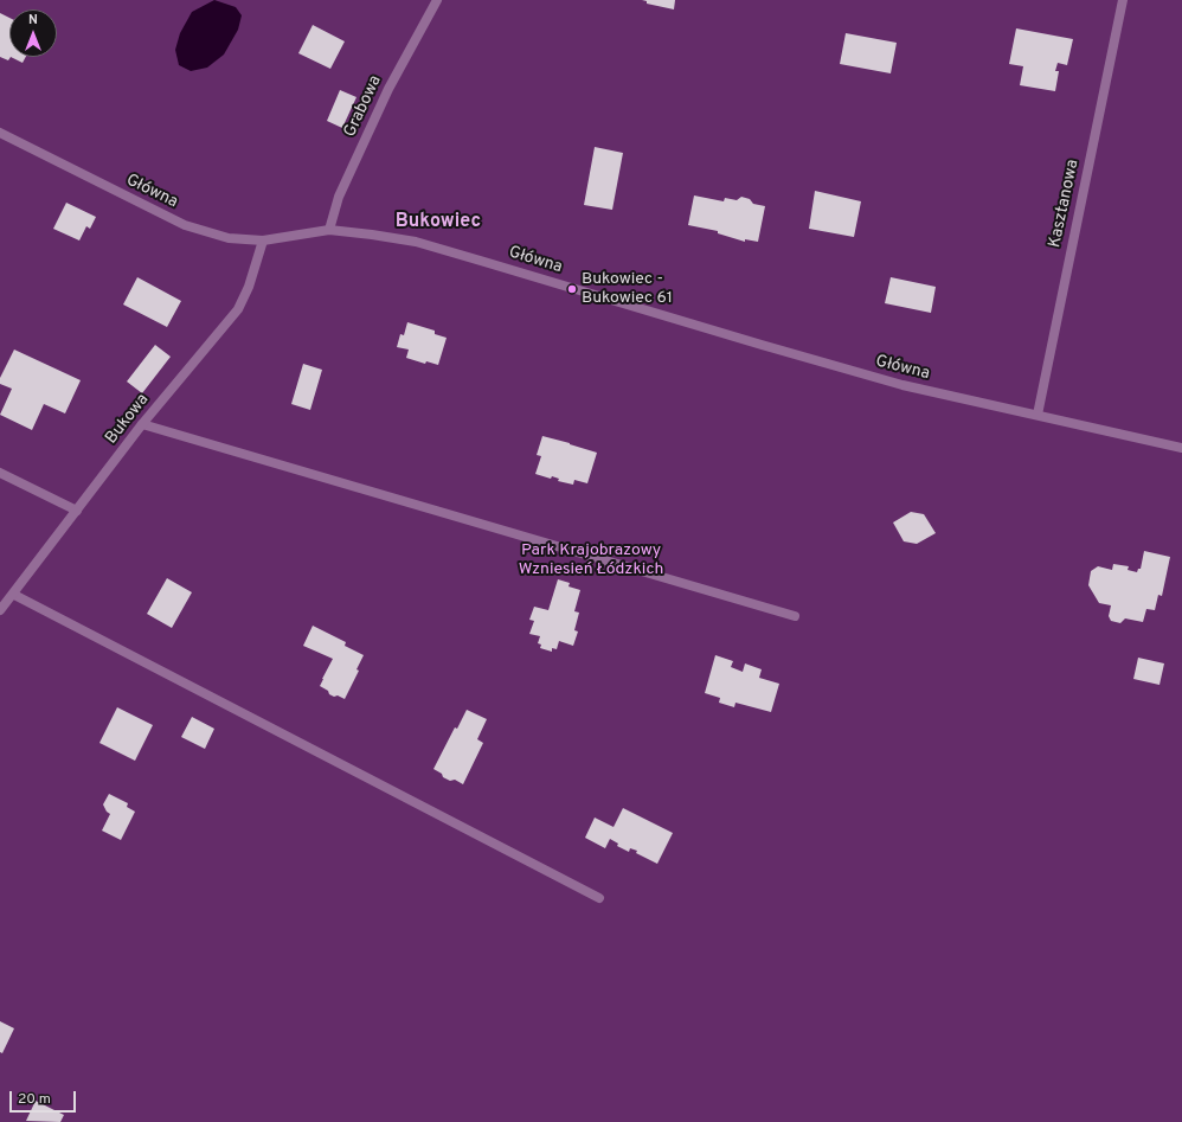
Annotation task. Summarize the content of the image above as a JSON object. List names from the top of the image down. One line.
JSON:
{"streets":{"street":["Grabowa","Główna","Kasztanowa","Bukowa"]},"crossings":[["Grabowa","Główna"],["Główna","Kasztanowa"],["Główna","Bukowa"]],"districts":["Bukowiec"],"parks":["Park Krajobrazowy Wzniesień Łódzkich"],"places":["Bukowiec - Bukowiec 61"],"scale_bar":"20 m","north":"top"}
